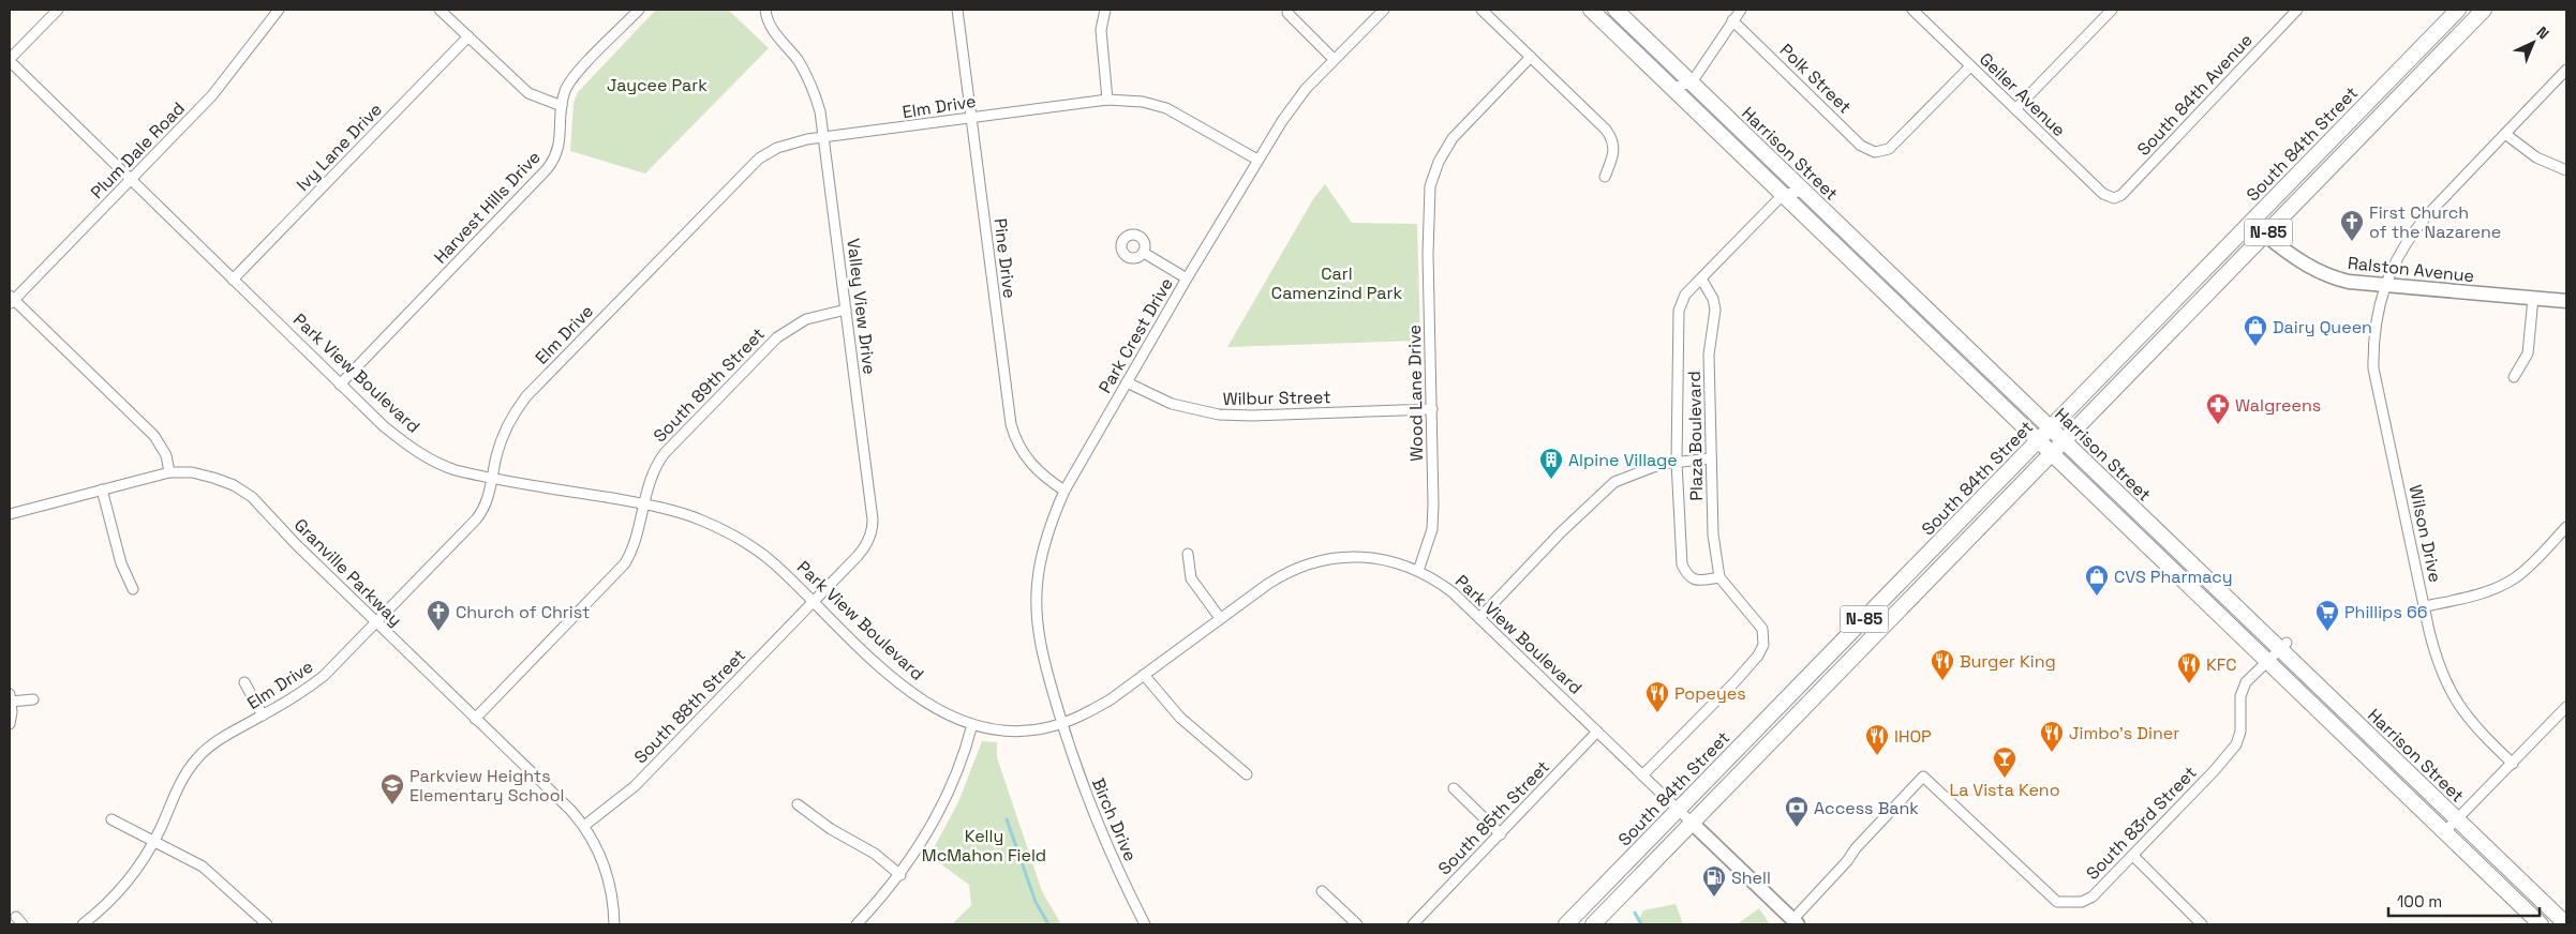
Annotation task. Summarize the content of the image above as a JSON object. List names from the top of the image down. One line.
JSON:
{"streets":{"main road":["South 84th Street","Harrison Street","N-85"],"street":["Polk Street","Geiler Avenue","South 84th Avenue","Elm Drive","Ivy Lane Drive","Plum Dale Road","Harvest Hills Drive","Pine Drive","Ralston Avenue","Valley View Drive","Park Crest Drive","Park View Boulevard","South 89th Street","Wood Lane Drive","Wilbur Street","Plaza Boulevard","Wilson Drive","Granville Parkway","South 88th Street","South 85th Street","Birch Drive","South 83rd Street"]},"crossings":[["Polk Street","Geiler Avenue"],["Geiler Avenue","South 84th Avenue"],["Elm Drive","Pine Drive"],["Elm Drive","Valley View Drive"],["Elm Drive","Park Crest Drive"],["Elm Drive","Park View Boulevard"],["Elm Drive","Granville Parkway"],["South 84th Street","Harrison Street"],["South 84th Street","Park View Boulevard"],["Ivy Lane Drive","Park View Boulevard"],["Plum Dale Road","Park View Boulevard"],["Harrison Street","N-85"],["Harrison Street","South 83rd Street"],["Harvest Hills Drive","Park View Boulevard"],["N-85","Ralston Avenue"],["N-85","Park View Boulevard"],["Pine Drive","Park Crest Drive"],["Ralston Avenue","Wilson Drive"],["Valley View Drive","Park View Boulevard"],["Valley View Drive","South 89th Street"],["Valley View Drive","South 88th Street"],["Park Crest Drive","Park View Boulevard"],["Park Crest Drive","Wilbur Street"],["Park Crest Drive","Birch Drive"],["Park View Boulevard","South 89th Street"],["Park View Boulevard","Wood Lane Drive"],["Park View Boulevard","South 88th Street"],["Park View Boulevard","South 85th Street"],["Park View Boulevard","Birch Drive"],["Park View Boulevard","South 83rd Street"],["South 89th Street","Granville Parkway"],["Wood Lane Drive","Wilbur Street"],["Granville Parkway","South 88th Street"]],"parks":["Jaycee Park","Carl Camenzind Park","Kelly McMahon Field"],"places":{"church":["First Church of the Nazarene","Church of Christ"],"shop":["Dairy Queen","CVS Pharmacy"],"pharmacy":["Walgreens"],"building":["Alpine Village"],"supermarket":["Phillips 66"],"restaurant":["Burger King","KFC","Popeyes","Jimbo's Diner","IHOP"],"bar":["La Vista Keno"],"school or university":["Parkview Heights Elementary School"],"bank":["Access Bank"],"fuel station":["Shell"]},"scale_bar":"100 m","north":"top right"}
